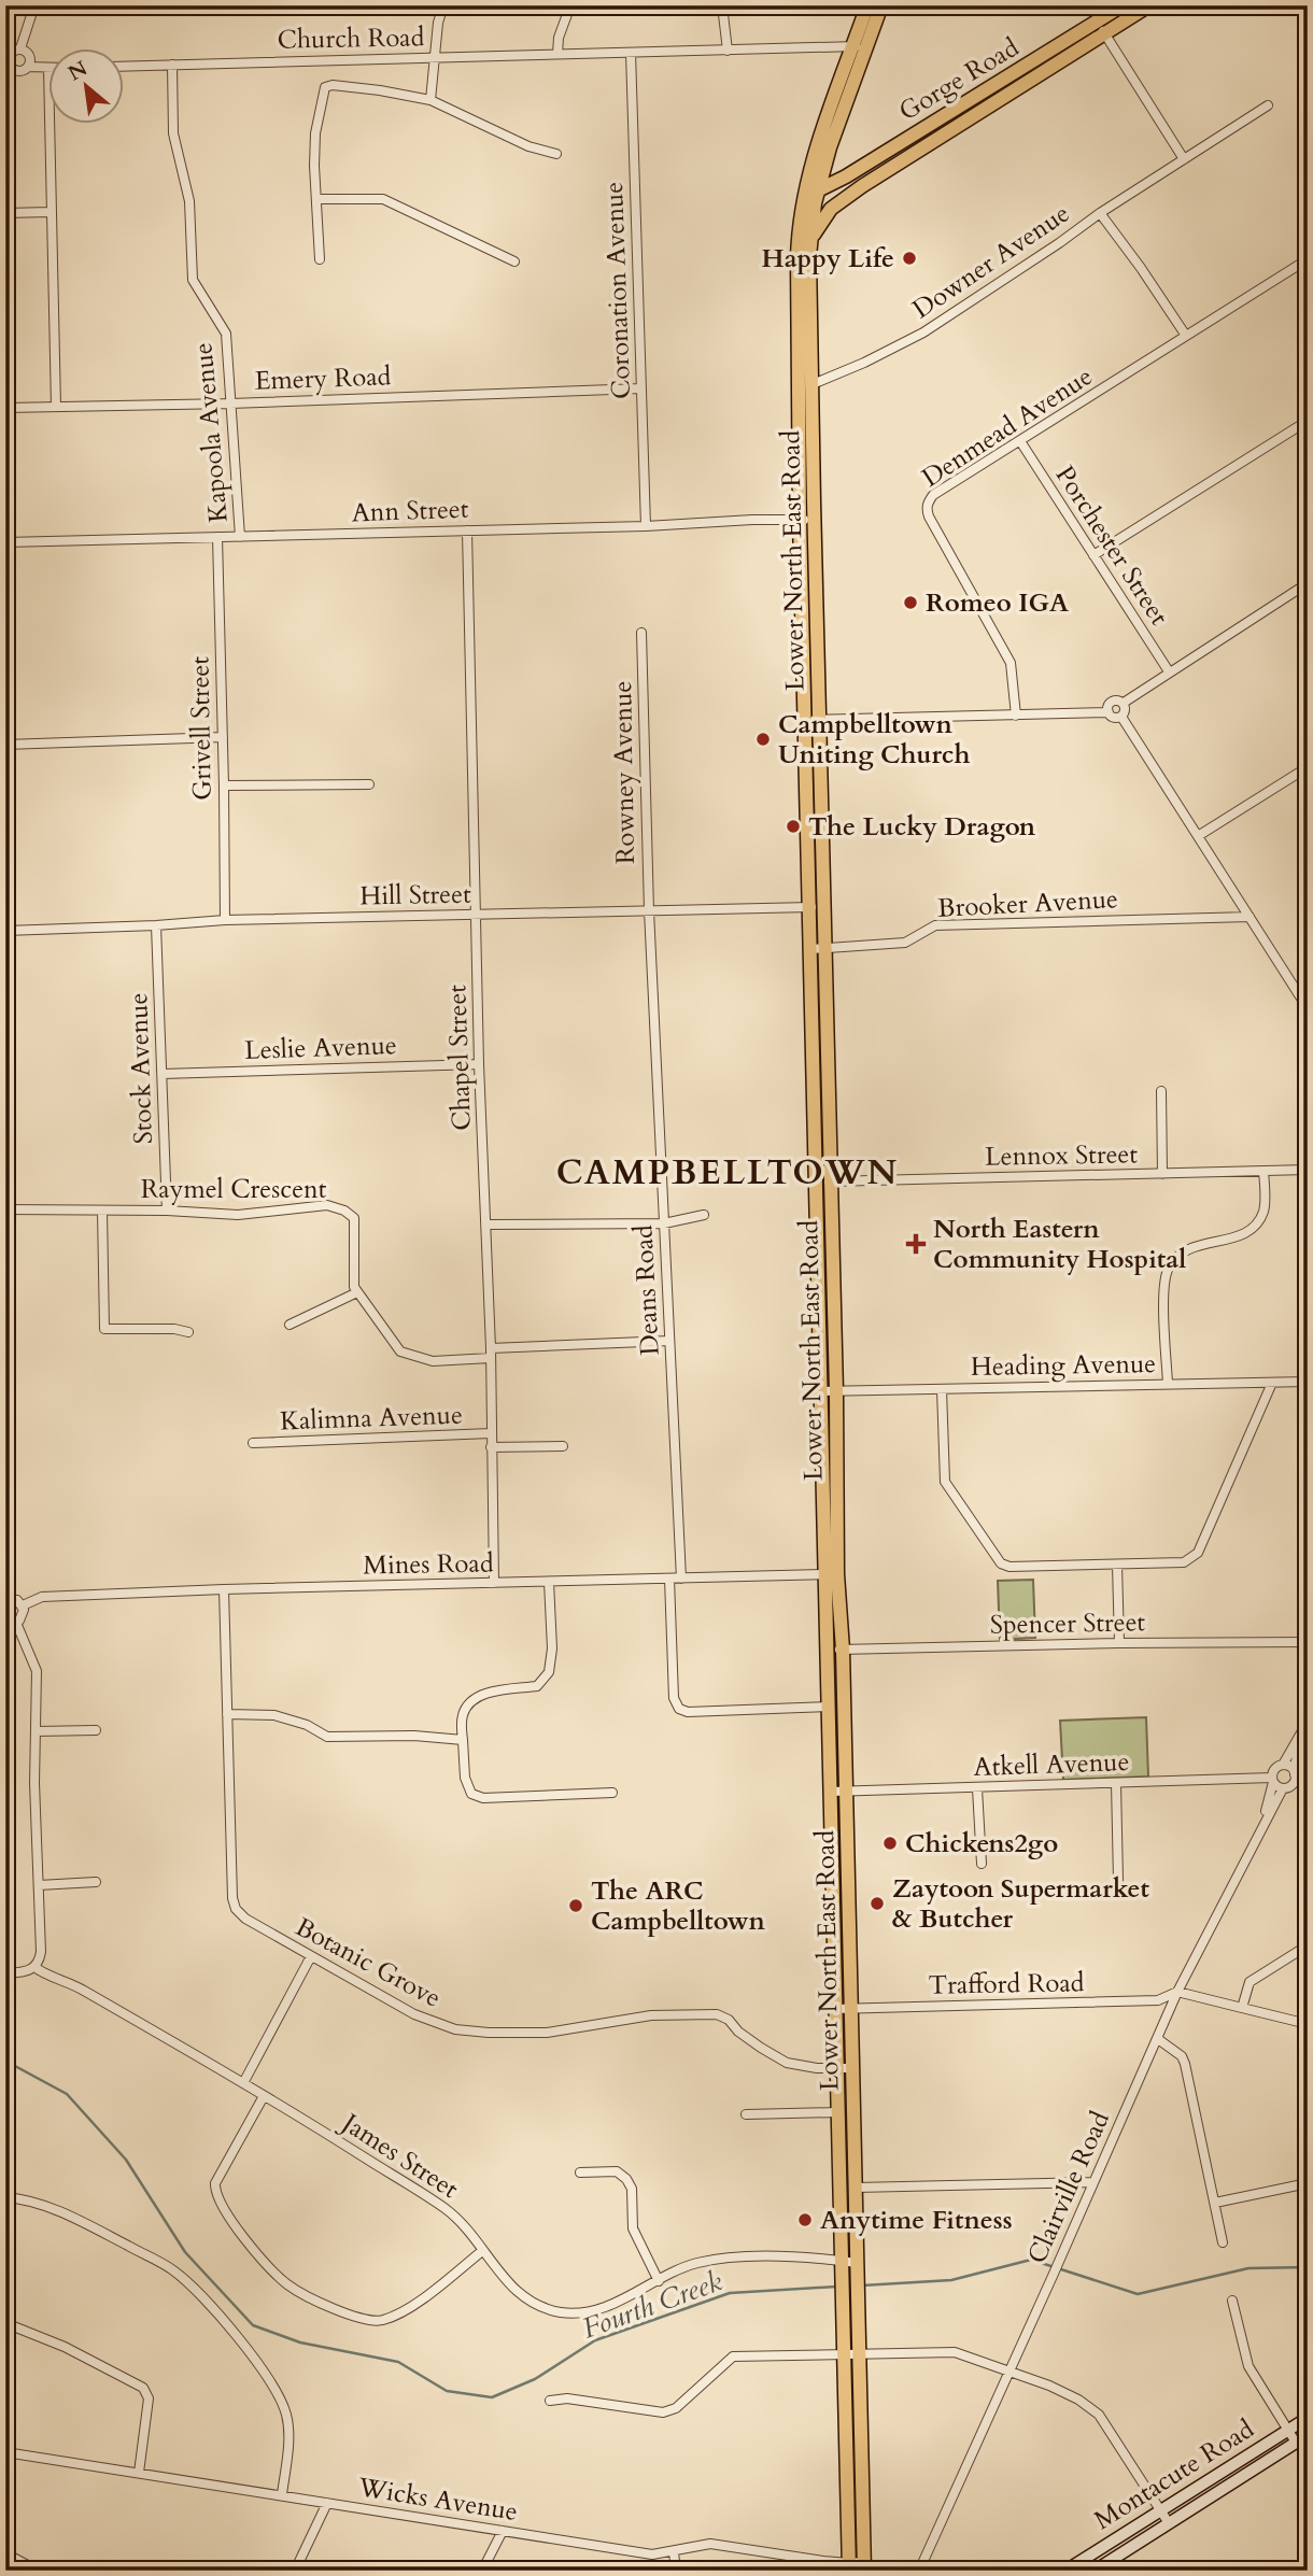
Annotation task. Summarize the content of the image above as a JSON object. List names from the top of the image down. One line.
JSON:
{"streets":{"main road":["Gorge Road","Lower North East Road","Montacute Road"],"street":["Church Road","Downer Avenue","Coronation Avenue","Emery Road","Denmead Avenue","Kapoola Avenue","Ann Street","Porchester Street","Grivell Street","Rowney Avenue","Hill Street","Brooker Avenue","Leslie Avenue","Chapel Street","Stock Avenue","Lennox Street","Raymel Crescent","Deans Road","Heading Avenue","Kalimna Avenue","Mines Road","Spencer Street","Atkell Avenue","Botanic Grove","Trafford Road","James Street","Clairville Road","Wicks Avenue"]},"crossings":[["Church Road","Coronation Avenue"],["Church Road","Kapoola Avenue"],["Church Road","Lower North East Road"],["Gorge Road","Lower North East Road"],["Downer Avenue","Lower North East Road"],["Coronation Avenue","Emery Road"],["Coronation Avenue","Ann Street"],["Emery Road","Kapoola Avenue"],["Denmead Avenue","Porchester Street"],["Kapoola Avenue","Ann Street"],["Ann Street","Lower North East Road"],["Ann Street","Grivell Street"],["Ann Street","Chapel Street"],["Lower North East Road","Hill Street"],["Lower North East Road","Brooker Avenue"],["Lower North East Road","Lennox Street"],["Lower North East Road","Heading Avenue"],["Lower North East Road","Mines Road"],["Lower North East Road","Spencer Street"],["Lower North East Road","Atkell Avenue"],["Lower North East Road","Botanic Grove"],["Lower North East Road","Trafford Road"],["Lower North East Road","James Street"],["Lower North East Road","Wicks Avenue"],["Grivell Street","Hill Street"],["Rowney Avenue","Hill Street"],["Rowney Avenue","Deans Road"],["Hill Street","Chapel Street"],["Hill Street","Stock Avenue"],["Hill Street","Deans Road"],["Leslie Avenue","Chapel Street"],["Leslie Avenue","Stock Avenue"],["Chapel Street","Raymel Crescent"],["Chapel Street","Kalimna Avenue"],["Chapel Street","Mines Road"],["Stock Avenue","Raymel Crescent"],["Raymel Crescent","Deans Road"],["Deans Road","Mines Road"],["Mines Road","Botanic Grove"],["Atkell Avenue","Clairville Road"],["Trafford Road","Clairville Road"]],"districts":["CAMPBELLTOWN"],"water":["Fourth Creek"],"places":{"other":["Happy Life","Romeo IGA","Campbelltown Uniting Church","The Lucky Dragon","Chickens2go","Zaytoon Supermarket & Butcher","The ARC Campbelltown","Anytime Fitness"],"health":["North Eastern Community Hospital"]},"north":"top left"}
